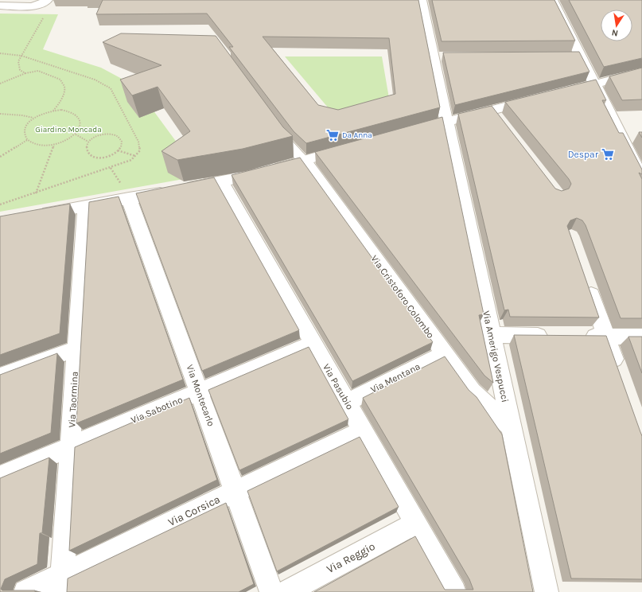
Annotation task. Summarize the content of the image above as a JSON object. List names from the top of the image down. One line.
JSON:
{"streets":{"street":["Via Cristoforo Colombo","Via Amerigo Vespucci","Via Mentana","Via Pasubio","Via Montecarlo","Via Taormina","Via Sabotino","Via Corsica","Via Reggio"]},"crossings":[["Via Cristoforo Colombo","Via Amerigo Vespucci"],["Via Cristoforo Colombo","Via Mentana"],["Via Mentana","Via Pasubio"],["Via Pasubio","Via Sabotino"],["Via Pasubio","Via Corsica"],["Via Pasubio","Via Reggio"],["Via Montecarlo","Via Sabotino"],["Via Montecarlo","Via Corsica"],["Via Taormina","Via Sabotino"],["Via Taormina","Via Corsica"]],"parks":["Giardino Moncada"],"places":{"supermarket":["Da Anna","Despar"]},"north":"bottom"}
